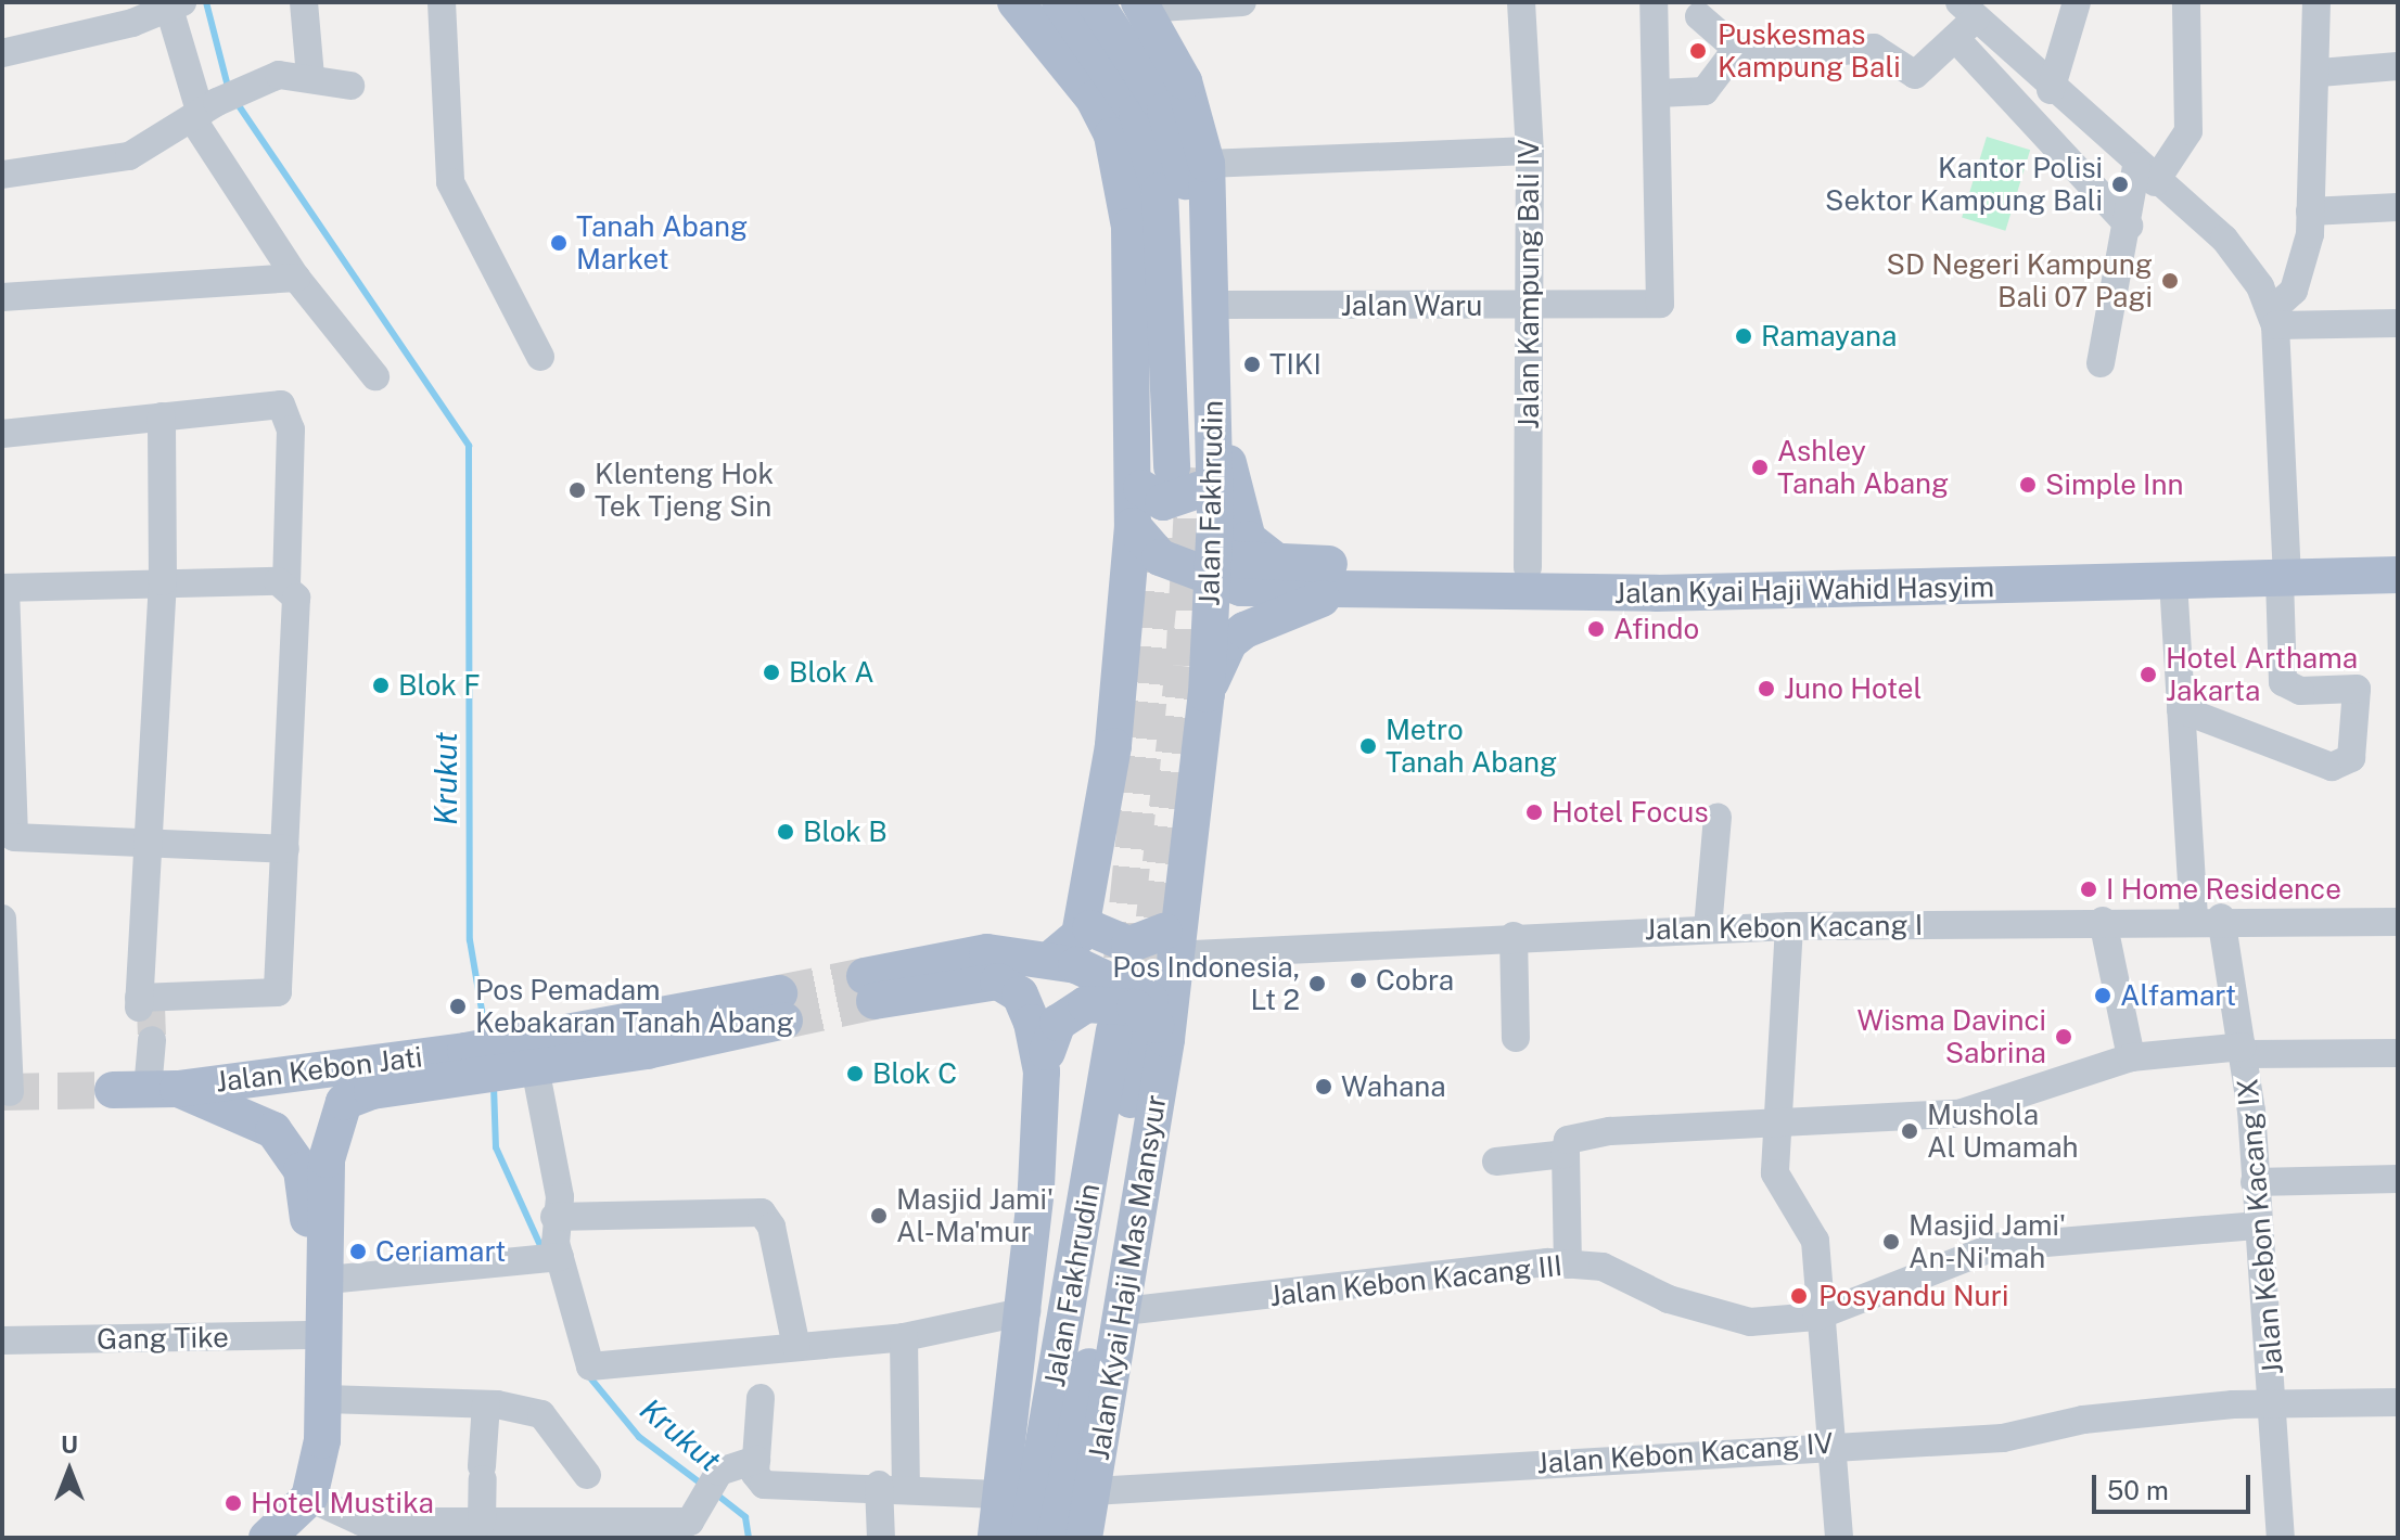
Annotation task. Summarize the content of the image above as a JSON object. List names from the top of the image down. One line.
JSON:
{"streets":{"main road":["Jalan Fakhrudin","Jalan Kyai Haji Wahid Hasyim","Jalan Kebon Jati","Jalan Kyai Haji Mas Mansyur"],"street":["Jalan Kampung Bali IV","Jalan Waru","Jalan Kebon Kacang I","Jalan Kebon Kacang IX","Jalan Kebon Kacang III","Gang Tike","Jalan Kebon Kacang IV"]},"crossings":[["Jalan Kampung Bali IV","Jalan Waru"],["Jalan Kampung Bali IV","Jalan Kyai Haji Wahid Hasyim"],["Jalan Waru","Jalan Fakhrudin"],["Jalan Fakhrudin","Jalan Kyai Haji Wahid Hasyim"],["Jalan Fakhrudin","Jalan Kebon Kacang I"],["Jalan Fakhrudin","Jalan Kyai Haji Mas Mansyur"],["Jalan Kyai Haji Wahid Hasyim","Jalan Kebon Kacang IX"],["Jalan Kebon Kacang I","Jalan Kebon Kacang IX"],["Jalan Kebon Kacang IX","Jalan Kebon Kacang III"],["Jalan Kebon Kacang IX","Jalan Kebon Kacang IV"],["Jalan Kyai Haji Mas Mansyur","Jalan Kebon Kacang III"],["Jalan Kyai Haji Mas Mansyur","Jalan Kebon Kacang IV"]],"water":["Krukut"],"places":["Puskesmas Kampung Bali","Kantor Polisi Sektor Kampung Bali","Tanah Abang Market","SD Negeri Kampung Bali 07 Pagi","Ramayana","TIKI","Ashley Tanah Abang","Simple Inn","Klenteng Hok Tek Tjeng Sin","Afindo","Blok A","Hotel Arthama Jakarta","Blok F","Juno Hotel","Metro Tanah Abang","Hotel Focus","Blok B","I Home Residence","Cobra","Pos Indonesia, Lt 2","Alfamart","Pos Pemadam Kebakaran Tanah Abang","Wisma Davinci Sabrina","Blok C","Wahana","Mushola Al Umamah","Masjid Jami' Al-Ma'mur","Masjid Jami' An-Ni'mah","Ceriamart","Posyandu Nuri","Hotel Mustika"],"scale_bar":"50 m","north":"top"}
